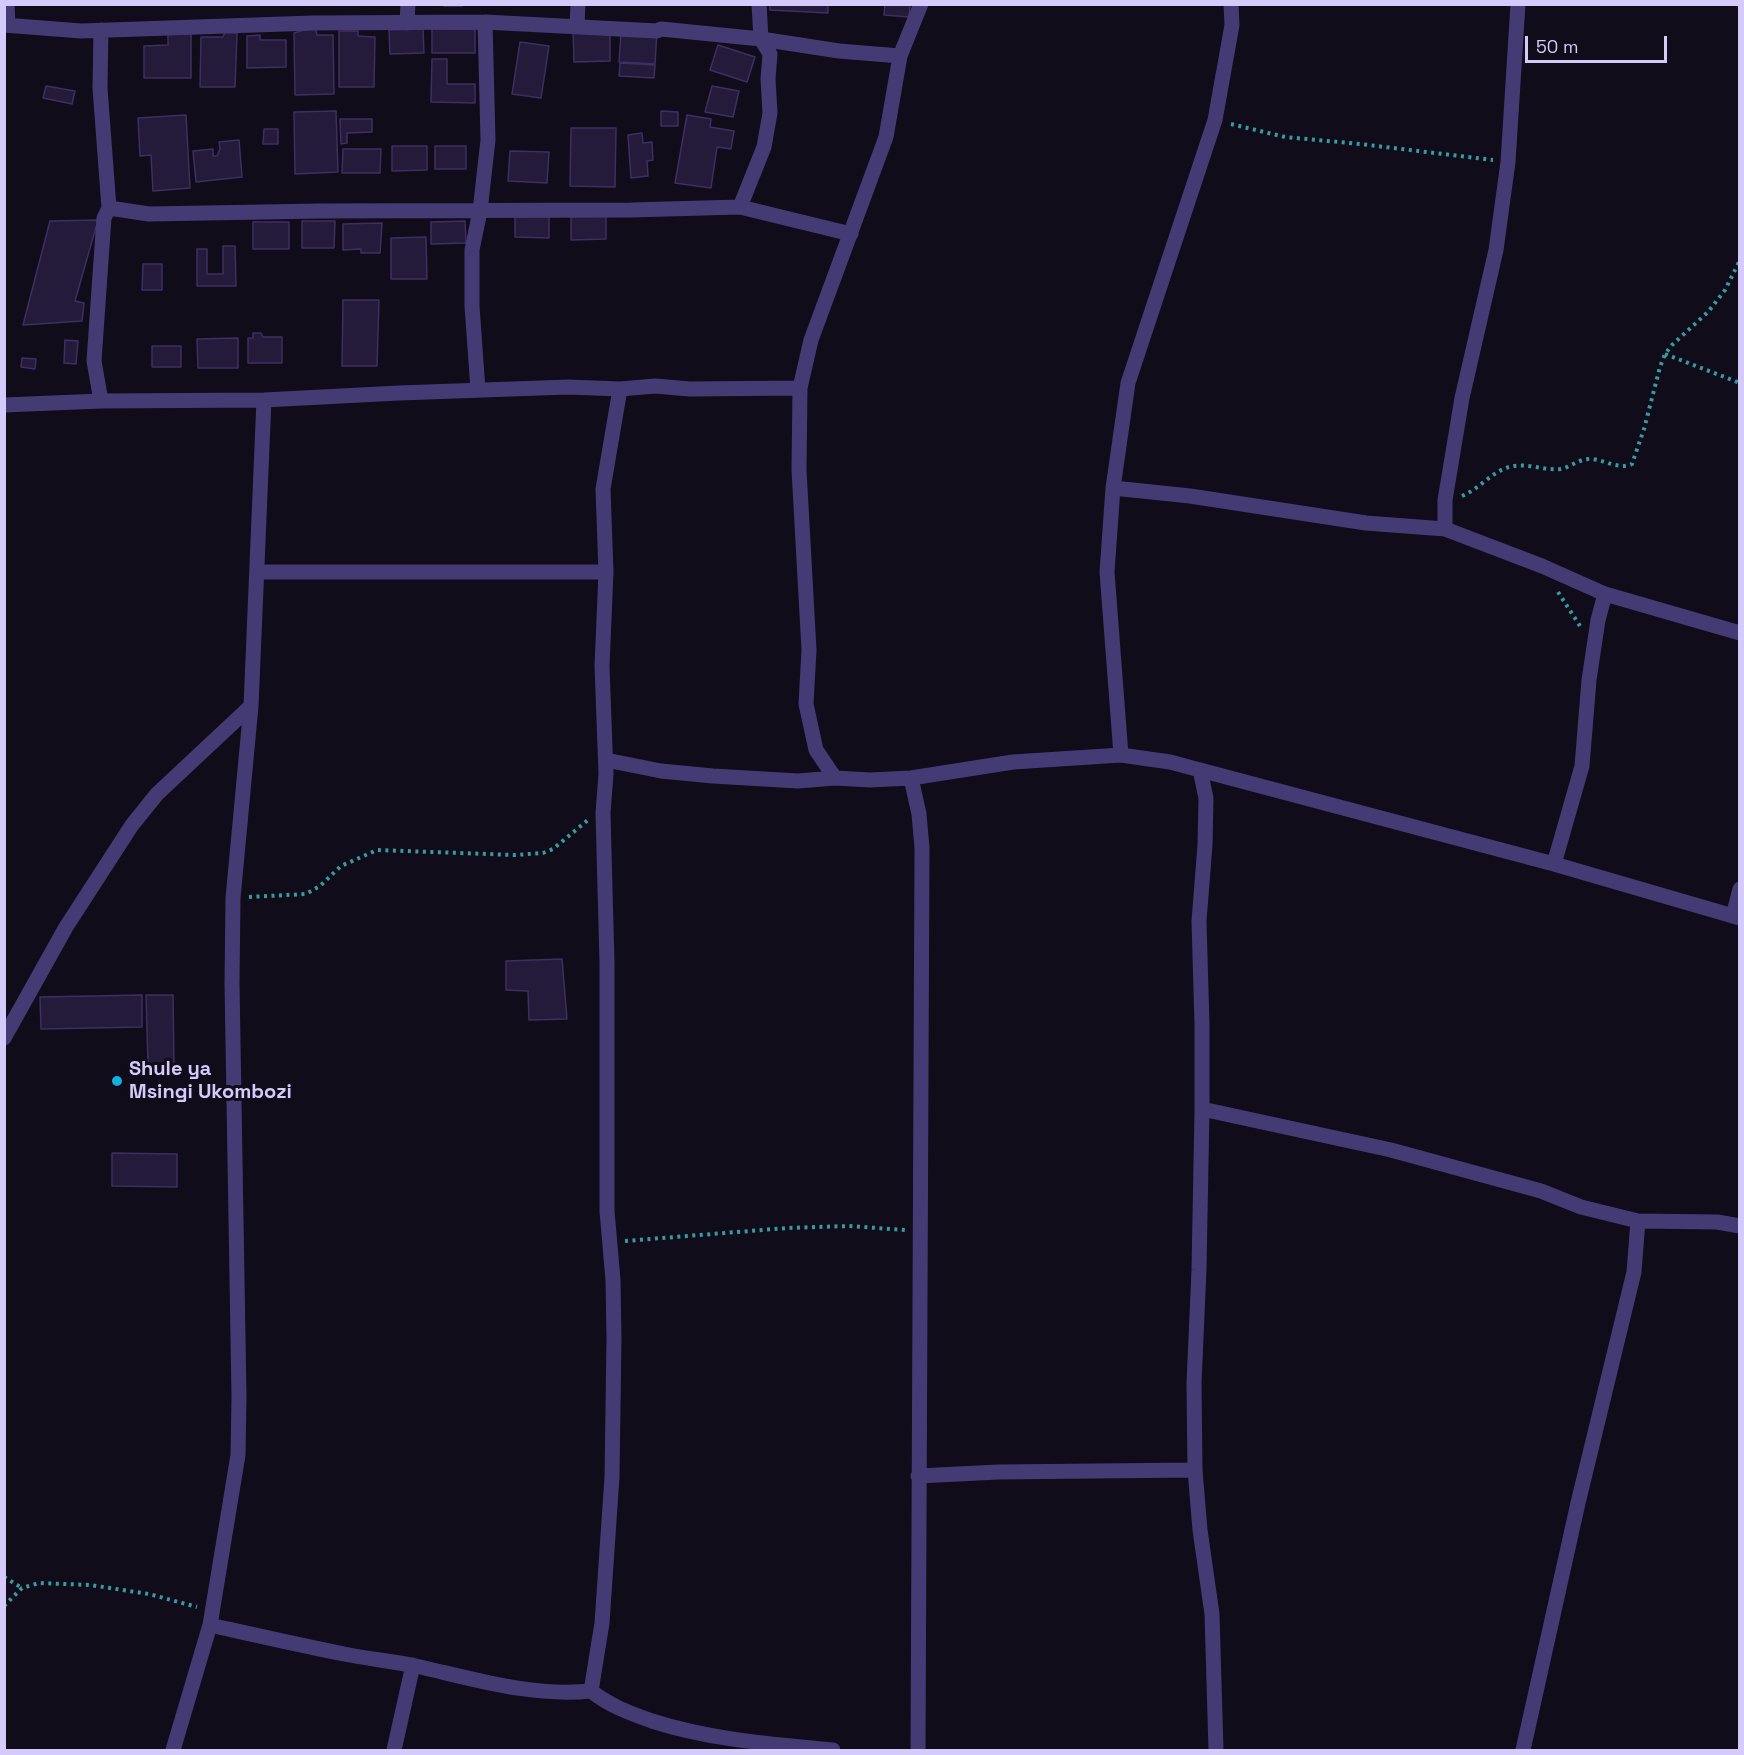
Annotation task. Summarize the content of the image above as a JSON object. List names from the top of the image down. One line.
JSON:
{"places":["Shule ya Msingi Ukombozi"],"scale_bar":"50 m"}
